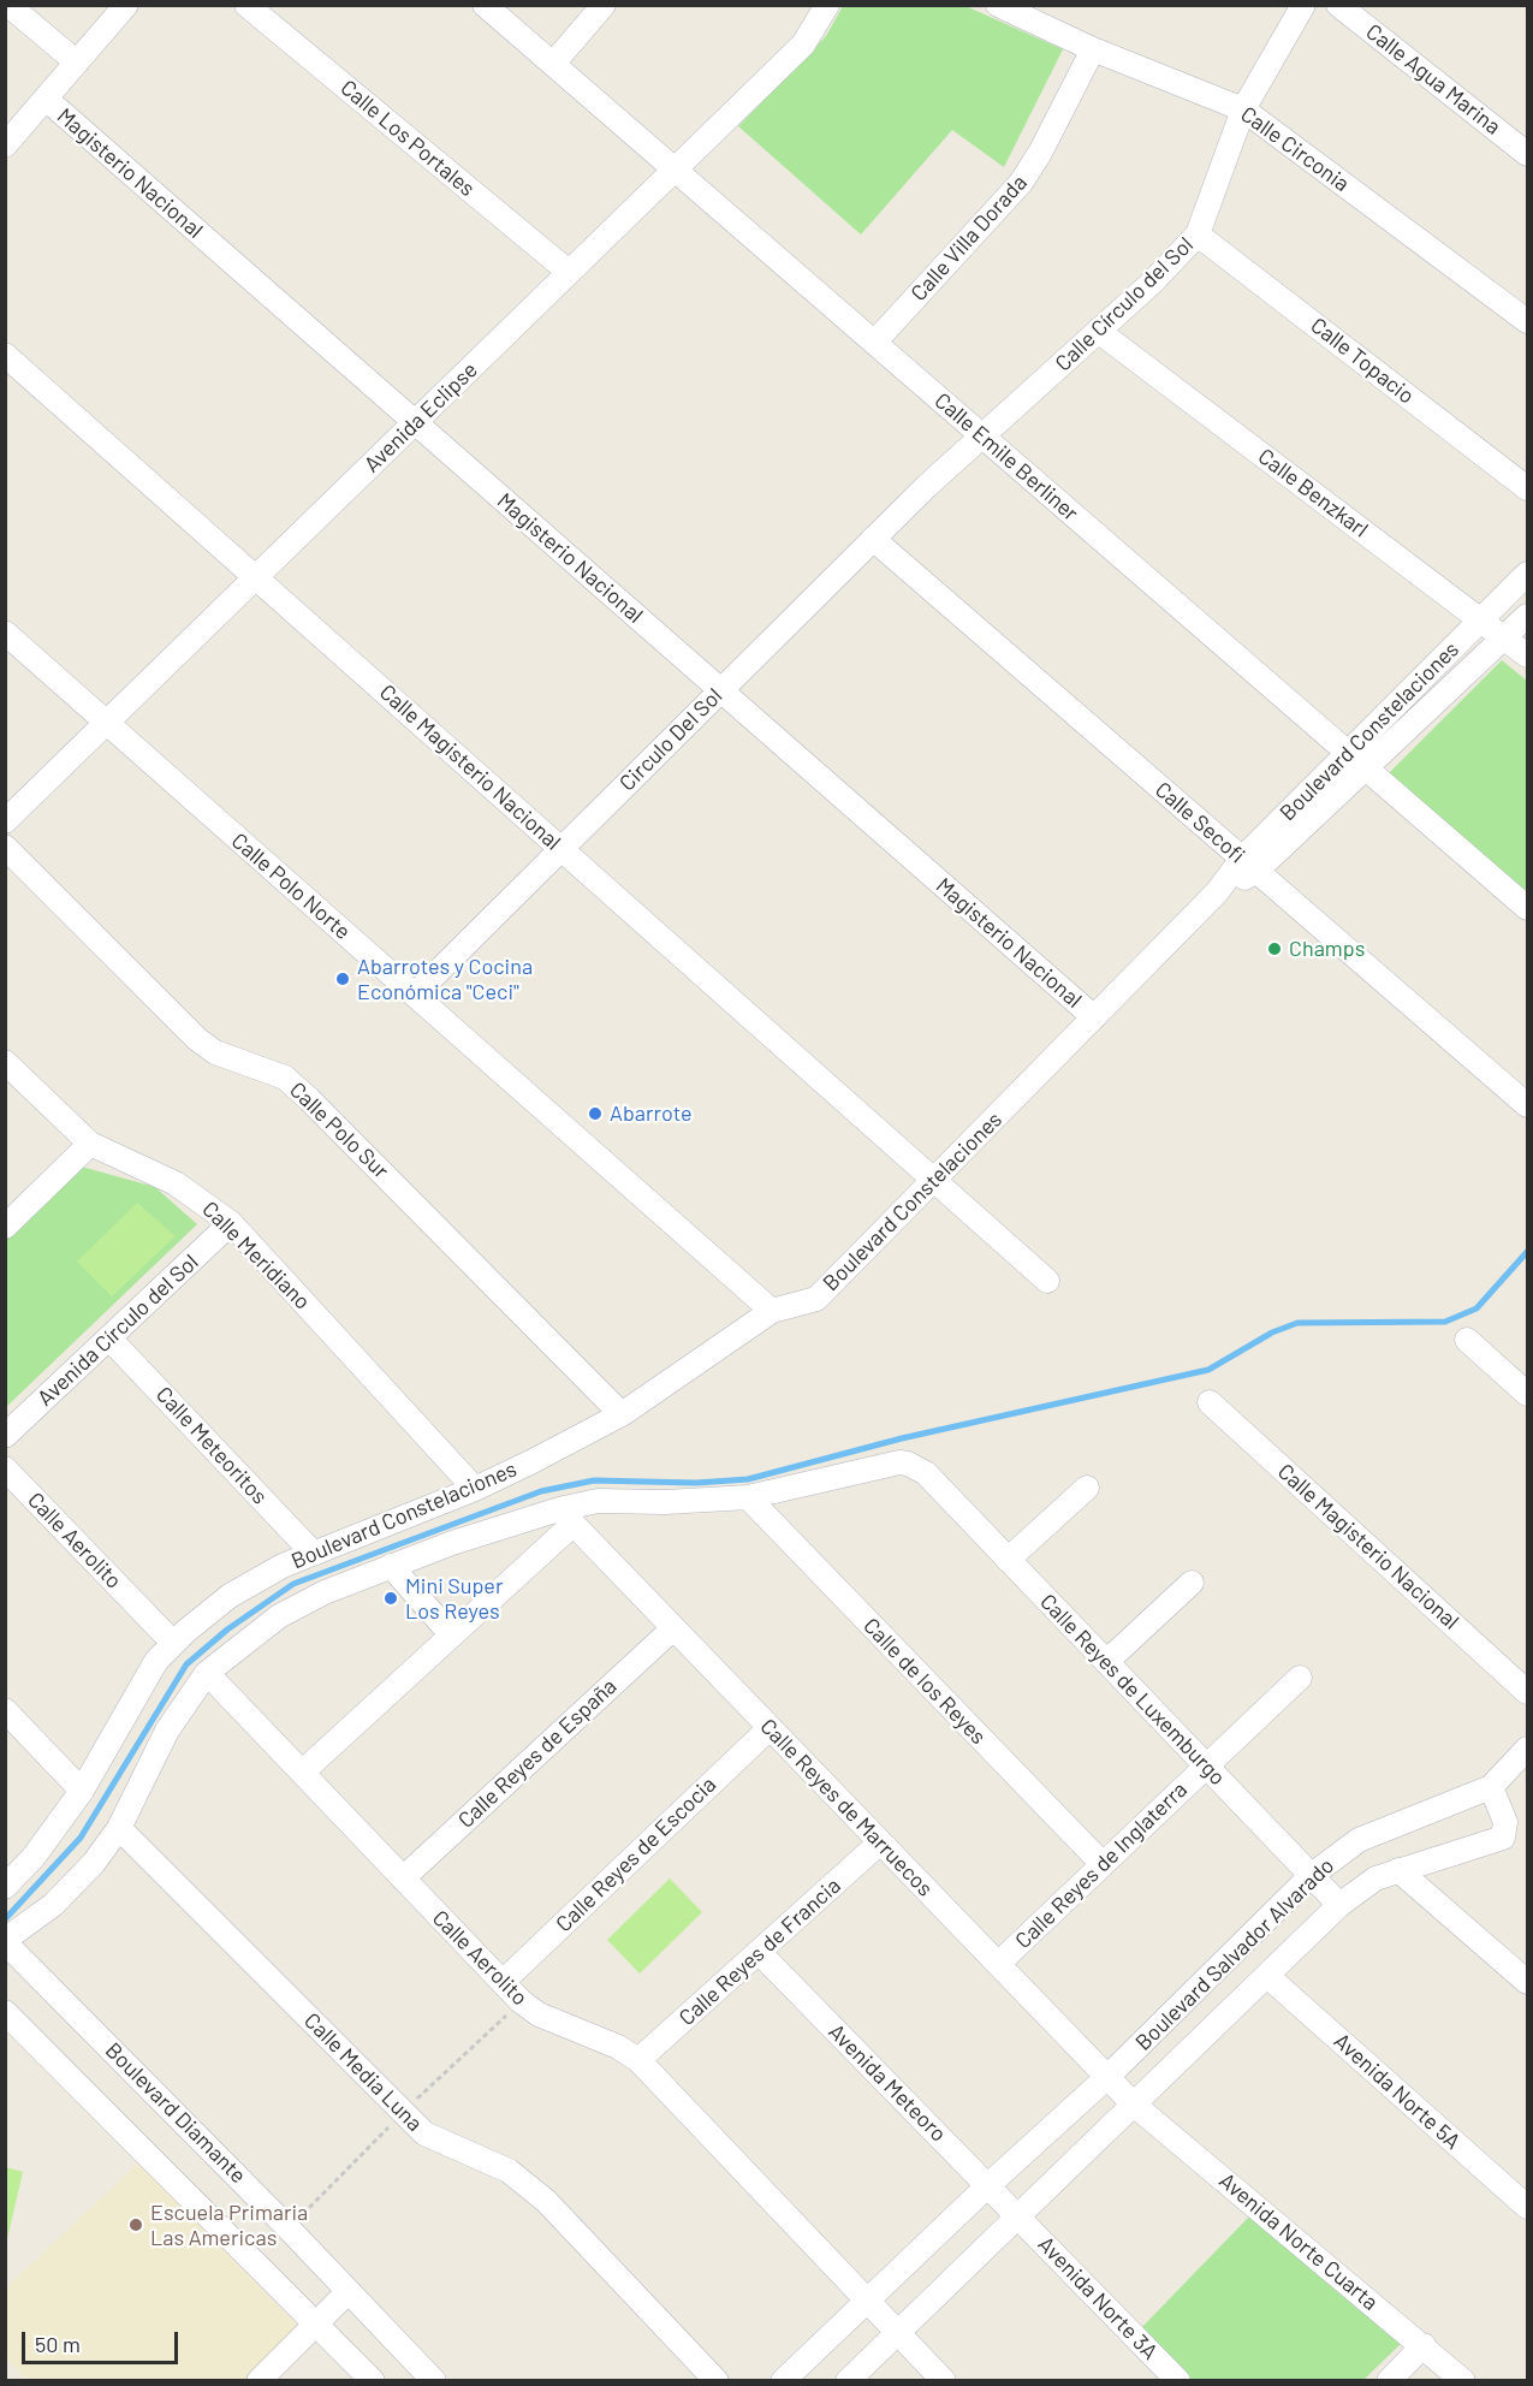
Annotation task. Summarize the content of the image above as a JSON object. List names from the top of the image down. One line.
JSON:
{"streets":{"street":["Calle Agua Marina","Calle Los Portales","Calle Circonia","Magisterio Nacional","Calle Villa Dorada","Calle Círculo del Sol","Calle Topacio","Avenida Eclipse","Calle Emile Berliner","Calle Benzkarl","Boulevard Constelaciones","Circulo Del Sol","Calle Magisterio Nacional","Calle Secofi","Calle Polo Norte","Calle Polo Sur","Calle Meridiano","Avenida Círculo del Sol","Calle Meteoritos","Calle Aerolito","Calle de los Reyes","Calle Reyes de Luxemburgo","Calle Reyes de España","Calle Reyes de Marruecos","Calle Reyes de Escocia","Calle Reyes de Inglaterra","Calle Reyes de Francia","Boulevard Salvador Alvarado","Calle Media Luna","Avenida Meteoro","Avenida Norte 5A","Boulevard Diamante","Avenida Norte Cuarta","Avenida Norte 3A"]},"crossings":[["Calle Los Portales","Avenida Eclipse"],["Calle Circonia","Calle Villa Dorada"],["Calle Circonia","Calle Círculo del Sol"],["Magisterio Nacional","Avenida Eclipse"],["Magisterio Nacional","Boulevard Constelaciones"],["Magisterio Nacional","Circulo Del Sol"],["Calle Villa Dorada","Calle Emile Berliner"],["Calle Círculo del Sol","Calle Topacio"],["Calle Círculo del Sol","Calle Emile Berliner"],["Calle Círculo del Sol","Calle Benzkarl"],["Calle Círculo del Sol","Circulo Del Sol"],["Avenida Eclipse","Calle Emile Berliner"],["Avenida Eclipse","Calle Magisterio Nacional"],["Avenida Eclipse","Calle Polo Norte"],["Calle Emile Berliner","Boulevard Constelaciones"],["Calle Benzkarl","Boulevard Constelaciones"],["Boulevard Constelaciones","Calle Magisterio Nacional"],["Boulevard Constelaciones","Calle Secofi"],["Boulevard Constelaciones","Calle Polo Norte"],["Boulevard Constelaciones","Calle Polo Sur"],["Boulevard Constelaciones","Calle Meridiano"],["Boulevard Constelaciones","Calle Meteoritos"],["Boulevard Constelaciones","Calle Aerolito"],["Boulevard Constelaciones","Calle de los Reyes"],["Boulevard Constelaciones","Calle Reyes de Luxemburgo"],["Boulevard Constelaciones","Calle Reyes de Marruecos"],["Boulevard Constelaciones","Calle Media Luna"],["Boulevard Constelaciones","Boulevard Diamante"],["Circulo Del Sol","Calle Magisterio Nacional"],["Circulo Del Sol","Calle Secofi"],["Circulo Del Sol","Calle Polo Norte"],["Calle Meridiano","Avenida Círculo del Sol"],["Avenida Círculo del Sol","Calle Meteoritos"],["Calle Aerolito","Calle Reyes de España"],["Calle Aerolito","Calle Reyes de Escocia"],["Calle Aerolito","Calle Reyes de Francia"],["Calle Aerolito","Boulevard Salvador Alvarado"],["Calle de los Reyes","Calle Reyes de Inglaterra"],["Calle Reyes de Luxemburgo","Calle Reyes de Inglaterra"],["Calle Reyes de Luxemburgo","Boulevard Salvador Alvarado"],["Calle Reyes de España","Calle Reyes de Marruecos"],["Calle Reyes de Marruecos","Calle Reyes de Escocia"],["Calle Reyes de Marruecos","Calle Reyes de Inglaterra"],["Calle Reyes de Marruecos","Calle Reyes de Francia"],["Calle Reyes de Marruecos","Boulevard Salvador Alvarado"],["Calle Reyes de Marruecos","Avenida Norte Cuarta"],["Calle Reyes de Francia","Avenida Meteoro"],["Boulevard Salvador Alvarado","Avenida Meteoro"],["Boulevard Salvador Alvarado","Avenida Norte 5A"],["Boulevard Salvador Alvarado","Avenida Norte Cuarta"],["Boulevard Salvador Alvarado","Avenida Norte 3A"],["Avenida Meteoro","Avenida Norte 3A"]],"places":["Champs","Abarrotes y Cocina Económica ''Ceci''","Abarrote","Mini Super Los Reyes","Escuela Primaria Las Americas"],"scale_bar":"50 m"}
